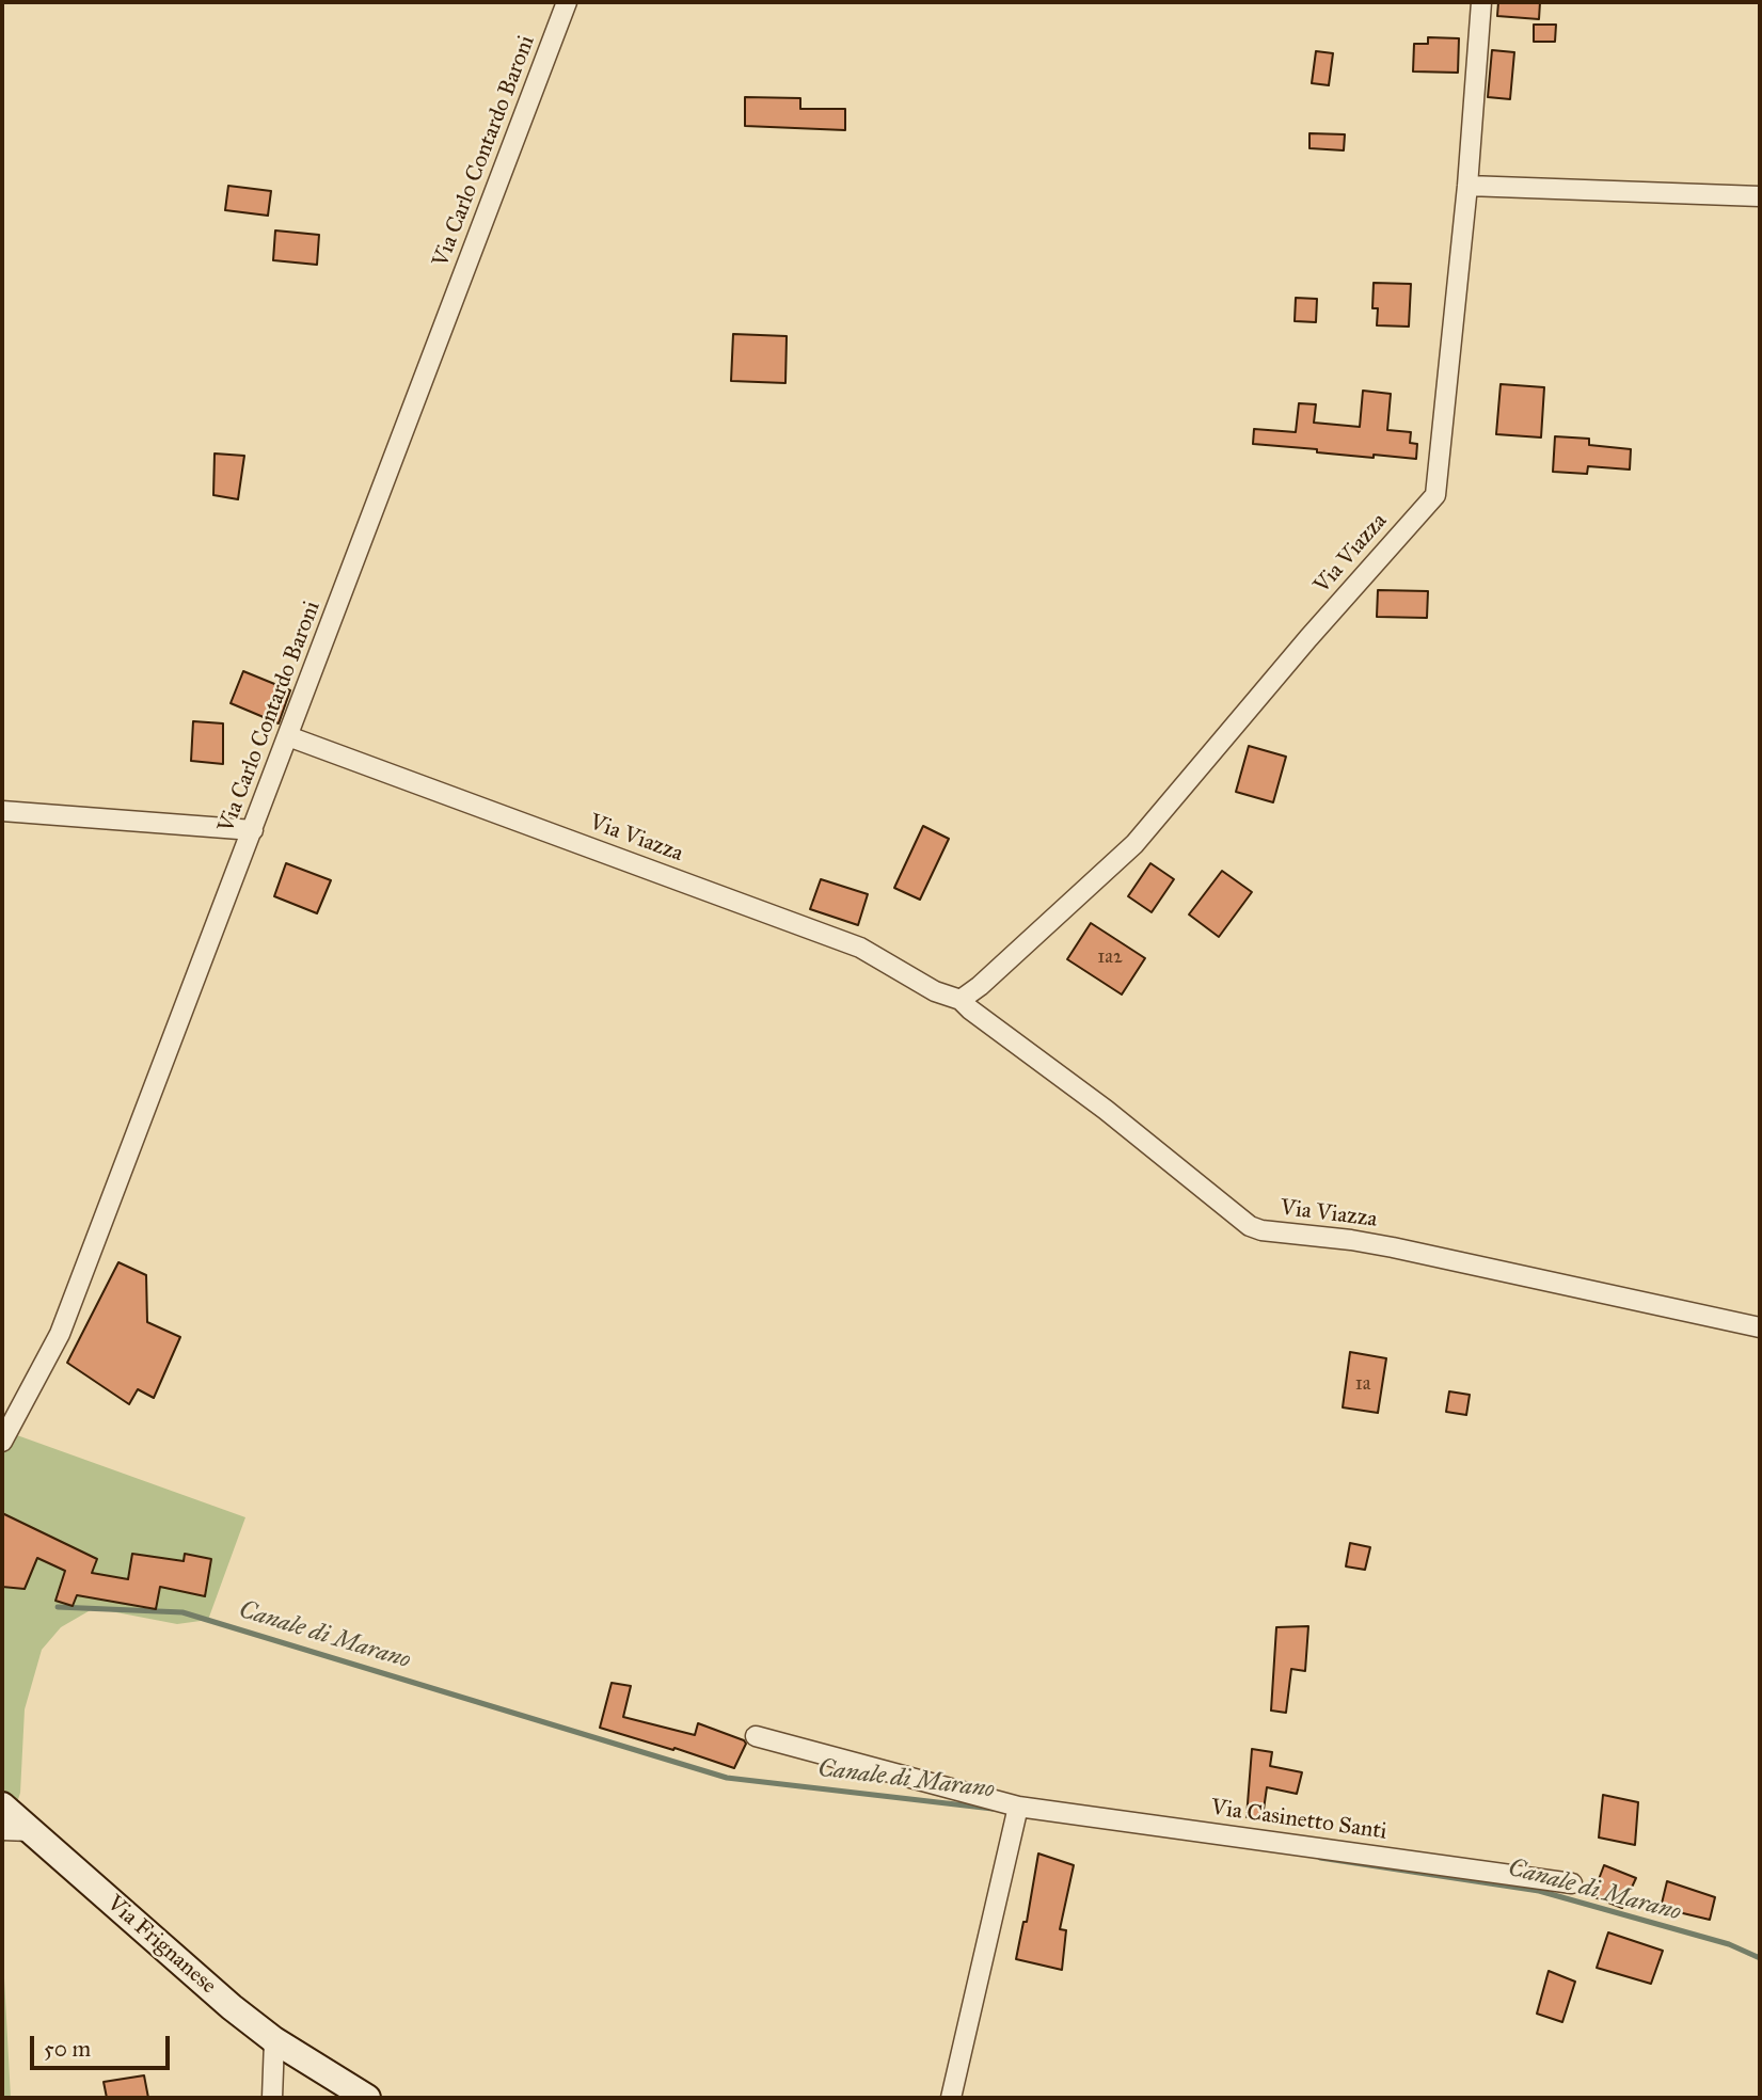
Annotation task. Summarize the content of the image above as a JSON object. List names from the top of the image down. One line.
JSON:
{"streets":{"main road":["Via Frignanese"],"street":["Via Carlo Contardo Baroni","Via Viazza","Via Casinetto Santi"]},"crossings":[["Via Carlo Contardo Baroni","Via Viazza"]],"water":["Canale di Marano"],"house_numbers":["1a2","1a"],"scale_bar":"50 m"}
